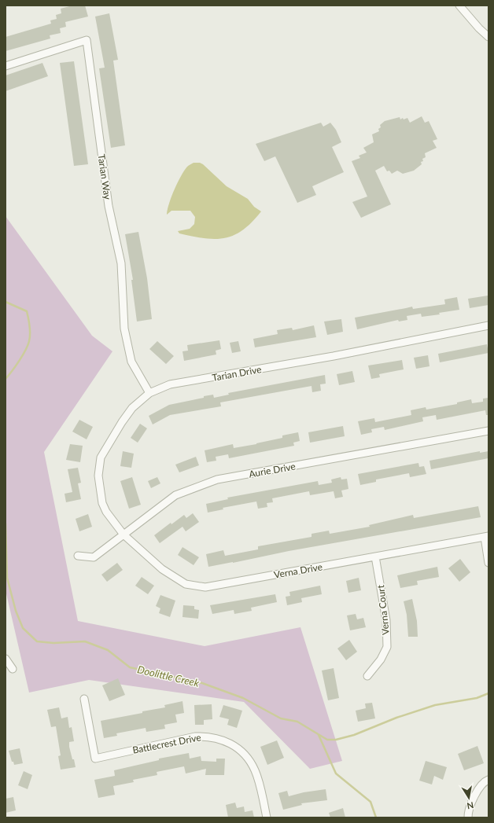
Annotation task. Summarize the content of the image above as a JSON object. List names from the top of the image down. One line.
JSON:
{"streets":{"street":["Tarian Way","Tarian Drive","Aurie Drive","Verna Drive","Verna Court","Battlecrest Drive"]},"crossings":[["Tarian Way","Tarian Drive"],["Tarian Drive","Aurie Drive"],["Tarian Drive","Verna Drive"],["Aurie Drive","Verna Drive"],["Verna Drive","Verna Court"]],"water":["Doolittle Creek"],"north":"bottom"}
